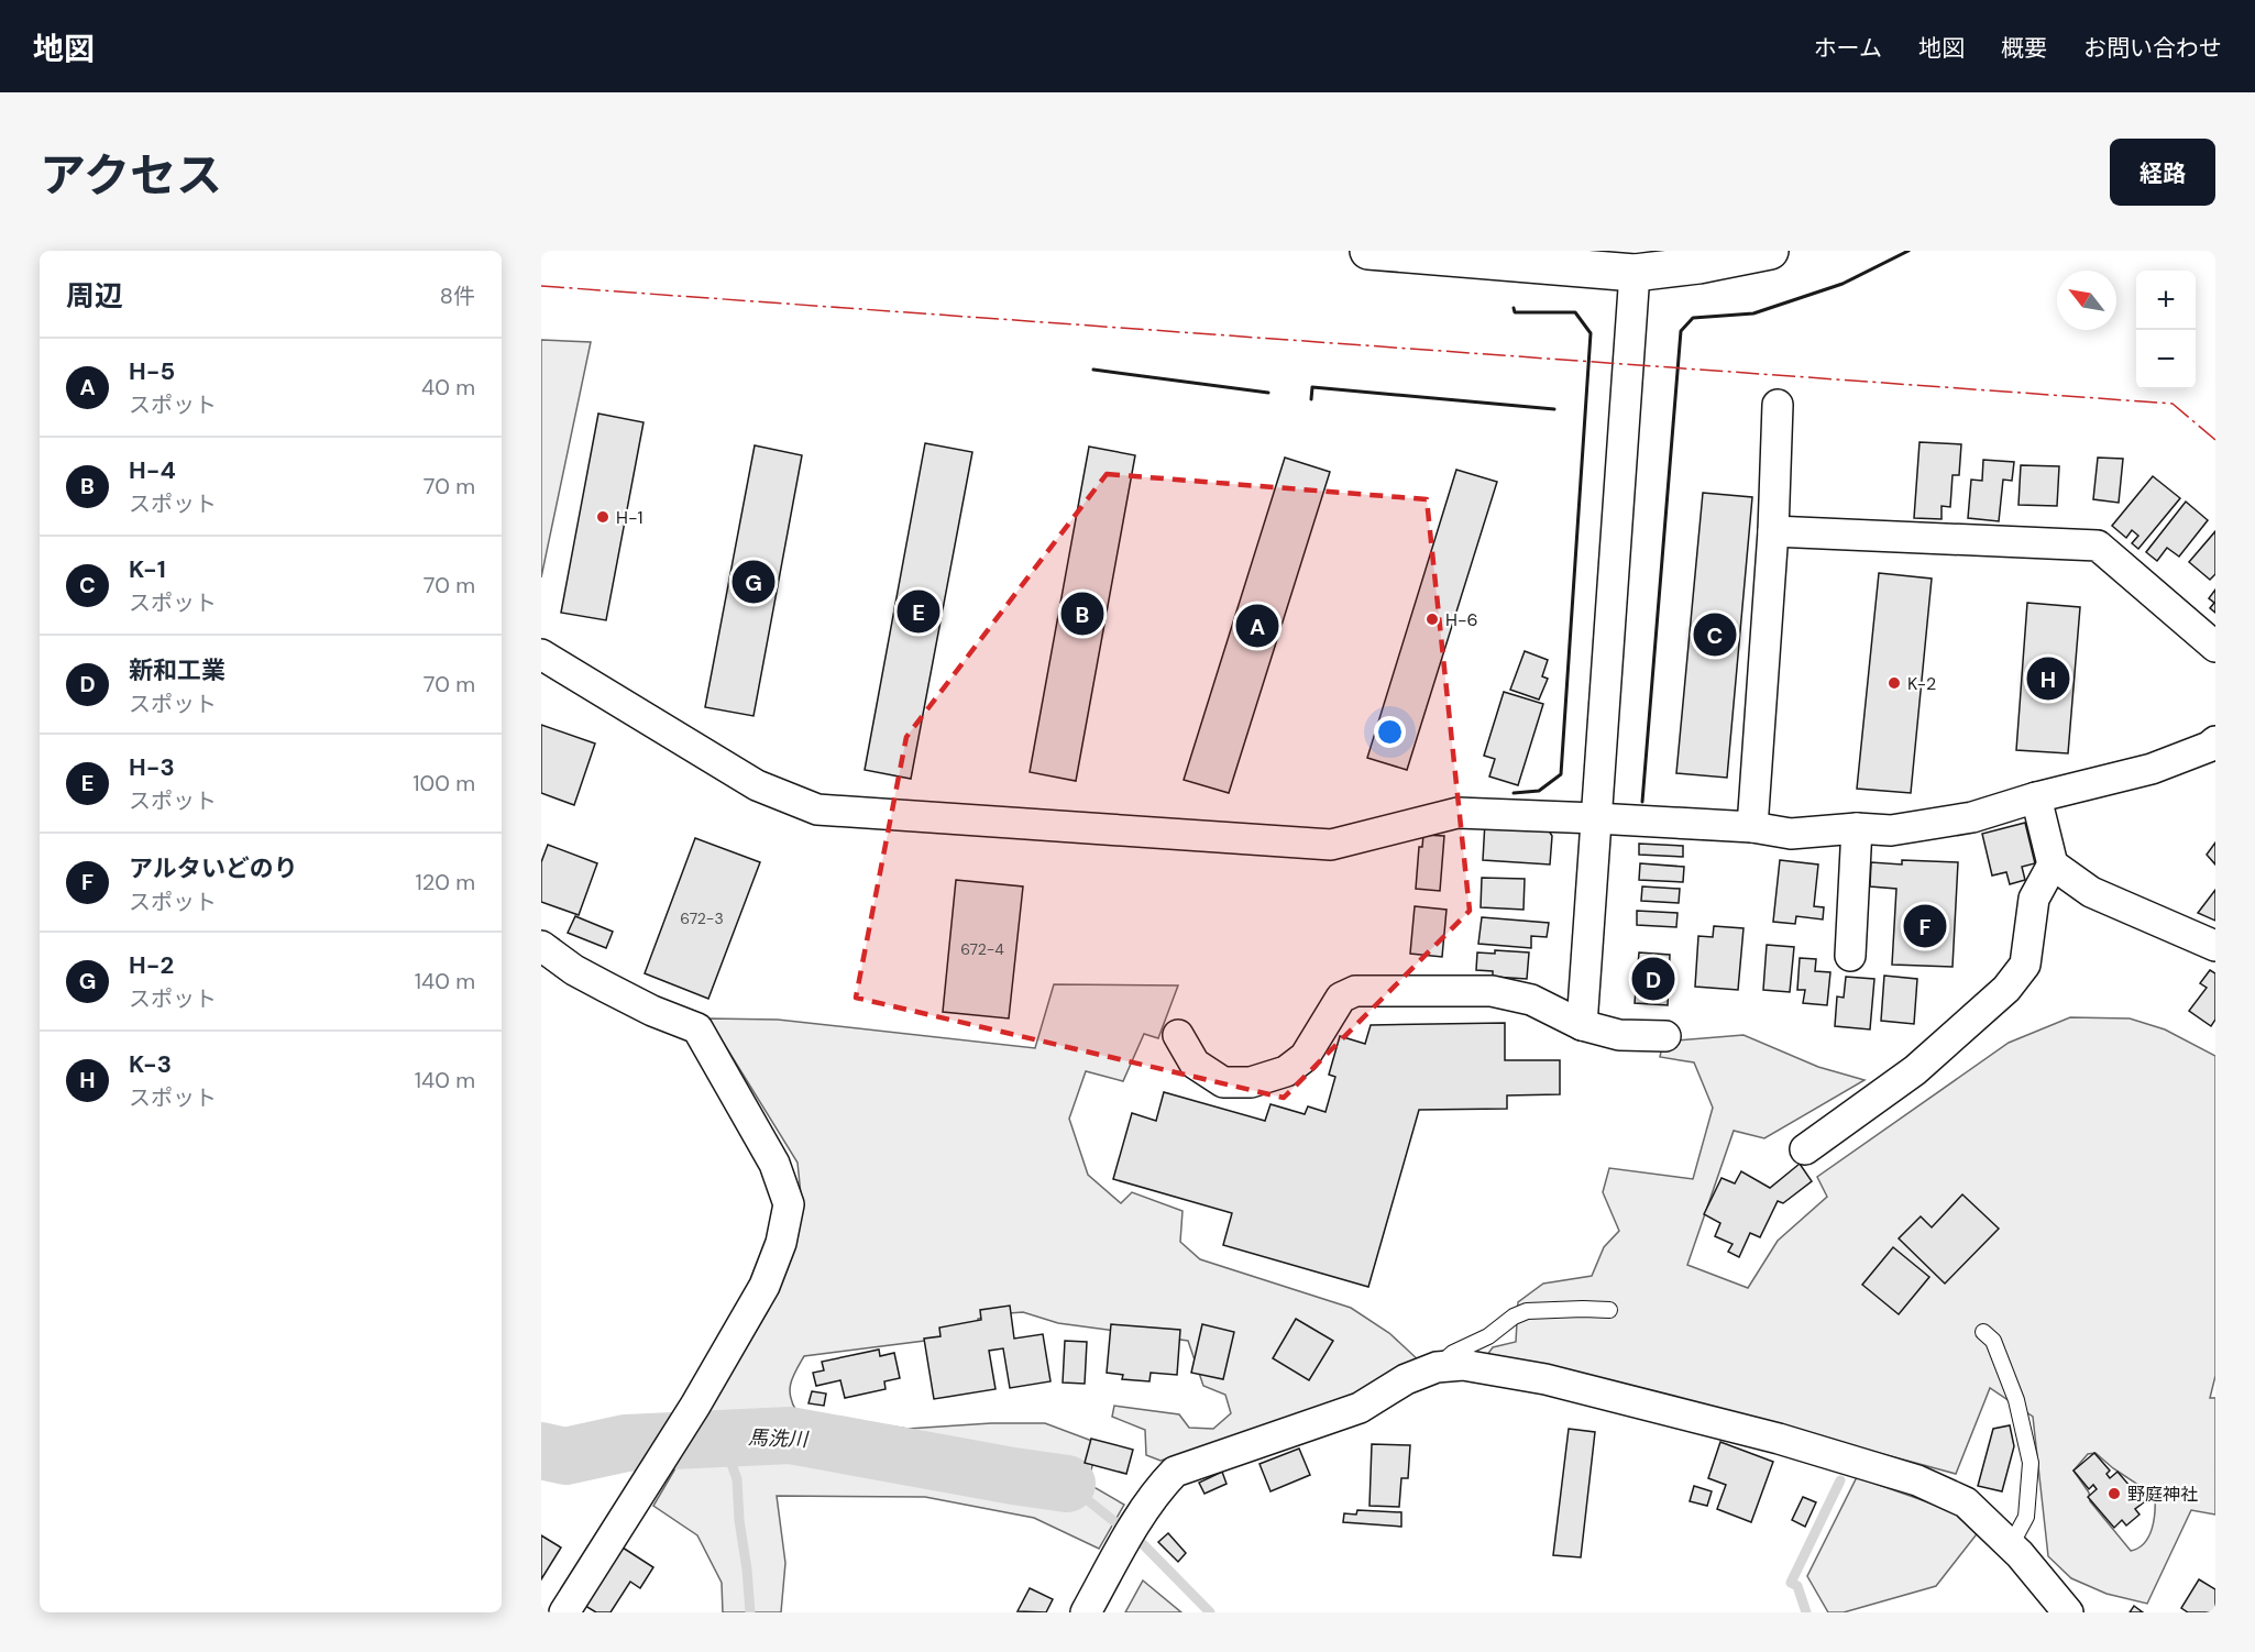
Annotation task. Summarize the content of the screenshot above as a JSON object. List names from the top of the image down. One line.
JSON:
{"water":["馬洗川"],"places":["H-1","H-6","K-2","野庭神社"],"house_numbers":["672-3","672-4"],"north":"top left","page":{"header":"地図","nav":["ホーム","地図","概要","お問い合わせ"],"title":"アクセス","buttons":"経路","heading":["周辺","8件"],"map_buttons":["+","−"],"list":[{"mark":"A","name":"H-5","note":"スポット","value":"40 m"},{"mark":"B","name":"H-4","note":"スポット","value":"70 m"},{"mark":"C","name":"K-1","note":"スポット","value":"70 m"},{"mark":"D","name":"新和工業","note":"スポット","value":"70 m"},{"mark":"E","name":"H-3","note":"スポット","value":"100 m"},{"mark":"F","name":"アルタいどのり","note":"スポット","value":"120 m"},{"mark":"G","name":"H-2","note":"スポット","value":"140 m"},{"mark":"H","name":"K-3","note":"スポット","value":"140 m"}],"pins":["G","E","B","A","C","H","F","D"]}}
